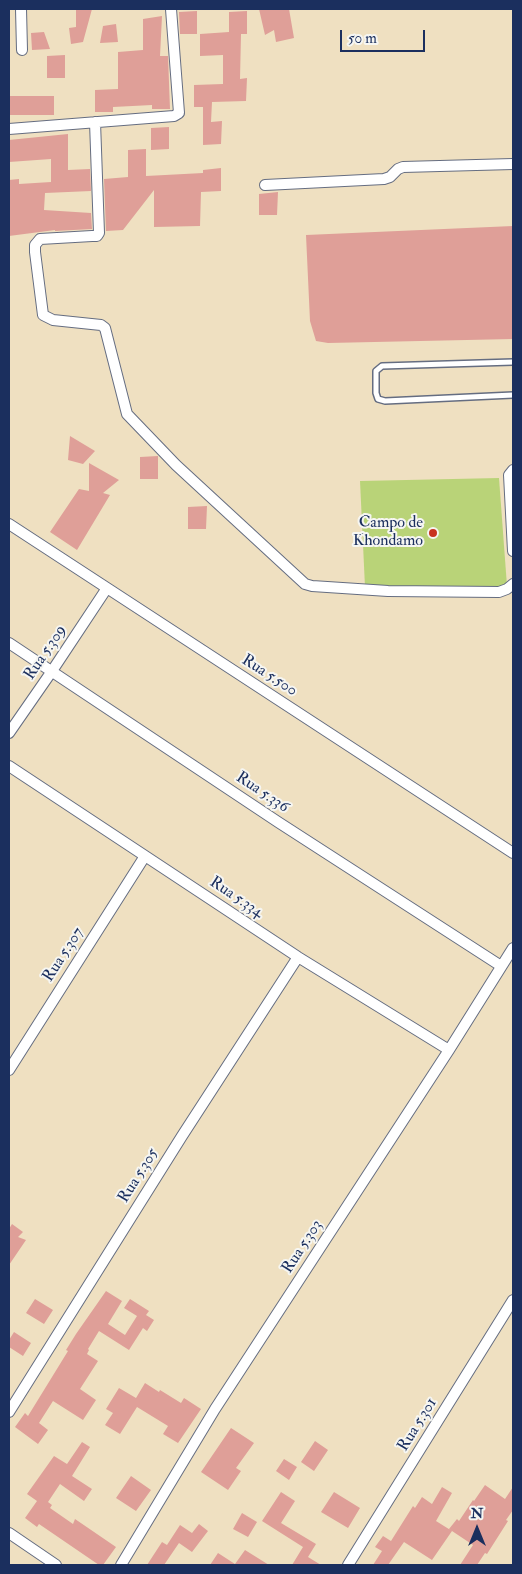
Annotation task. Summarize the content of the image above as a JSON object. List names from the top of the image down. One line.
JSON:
{"streets":{"street":["Rua 5.309","Rua 5.500","Rua 5.336","Rua 5.334","Rua 5.307","Rua 5.305","Rua 5.303","Rua 5.301"]},"crossings":[["Rua 5.309","Rua 5.500"],["Rua 5.309","Rua 5.336"],["Rua 5.336","Rua 5.303"],["Rua 5.334","Rua 5.307"],["Rua 5.334","Rua 5.305"],["Rua 5.334","Rua 5.303"]],"places":["Campo de Khondamo"],"scale_bar":"50 m","north":"top"}
